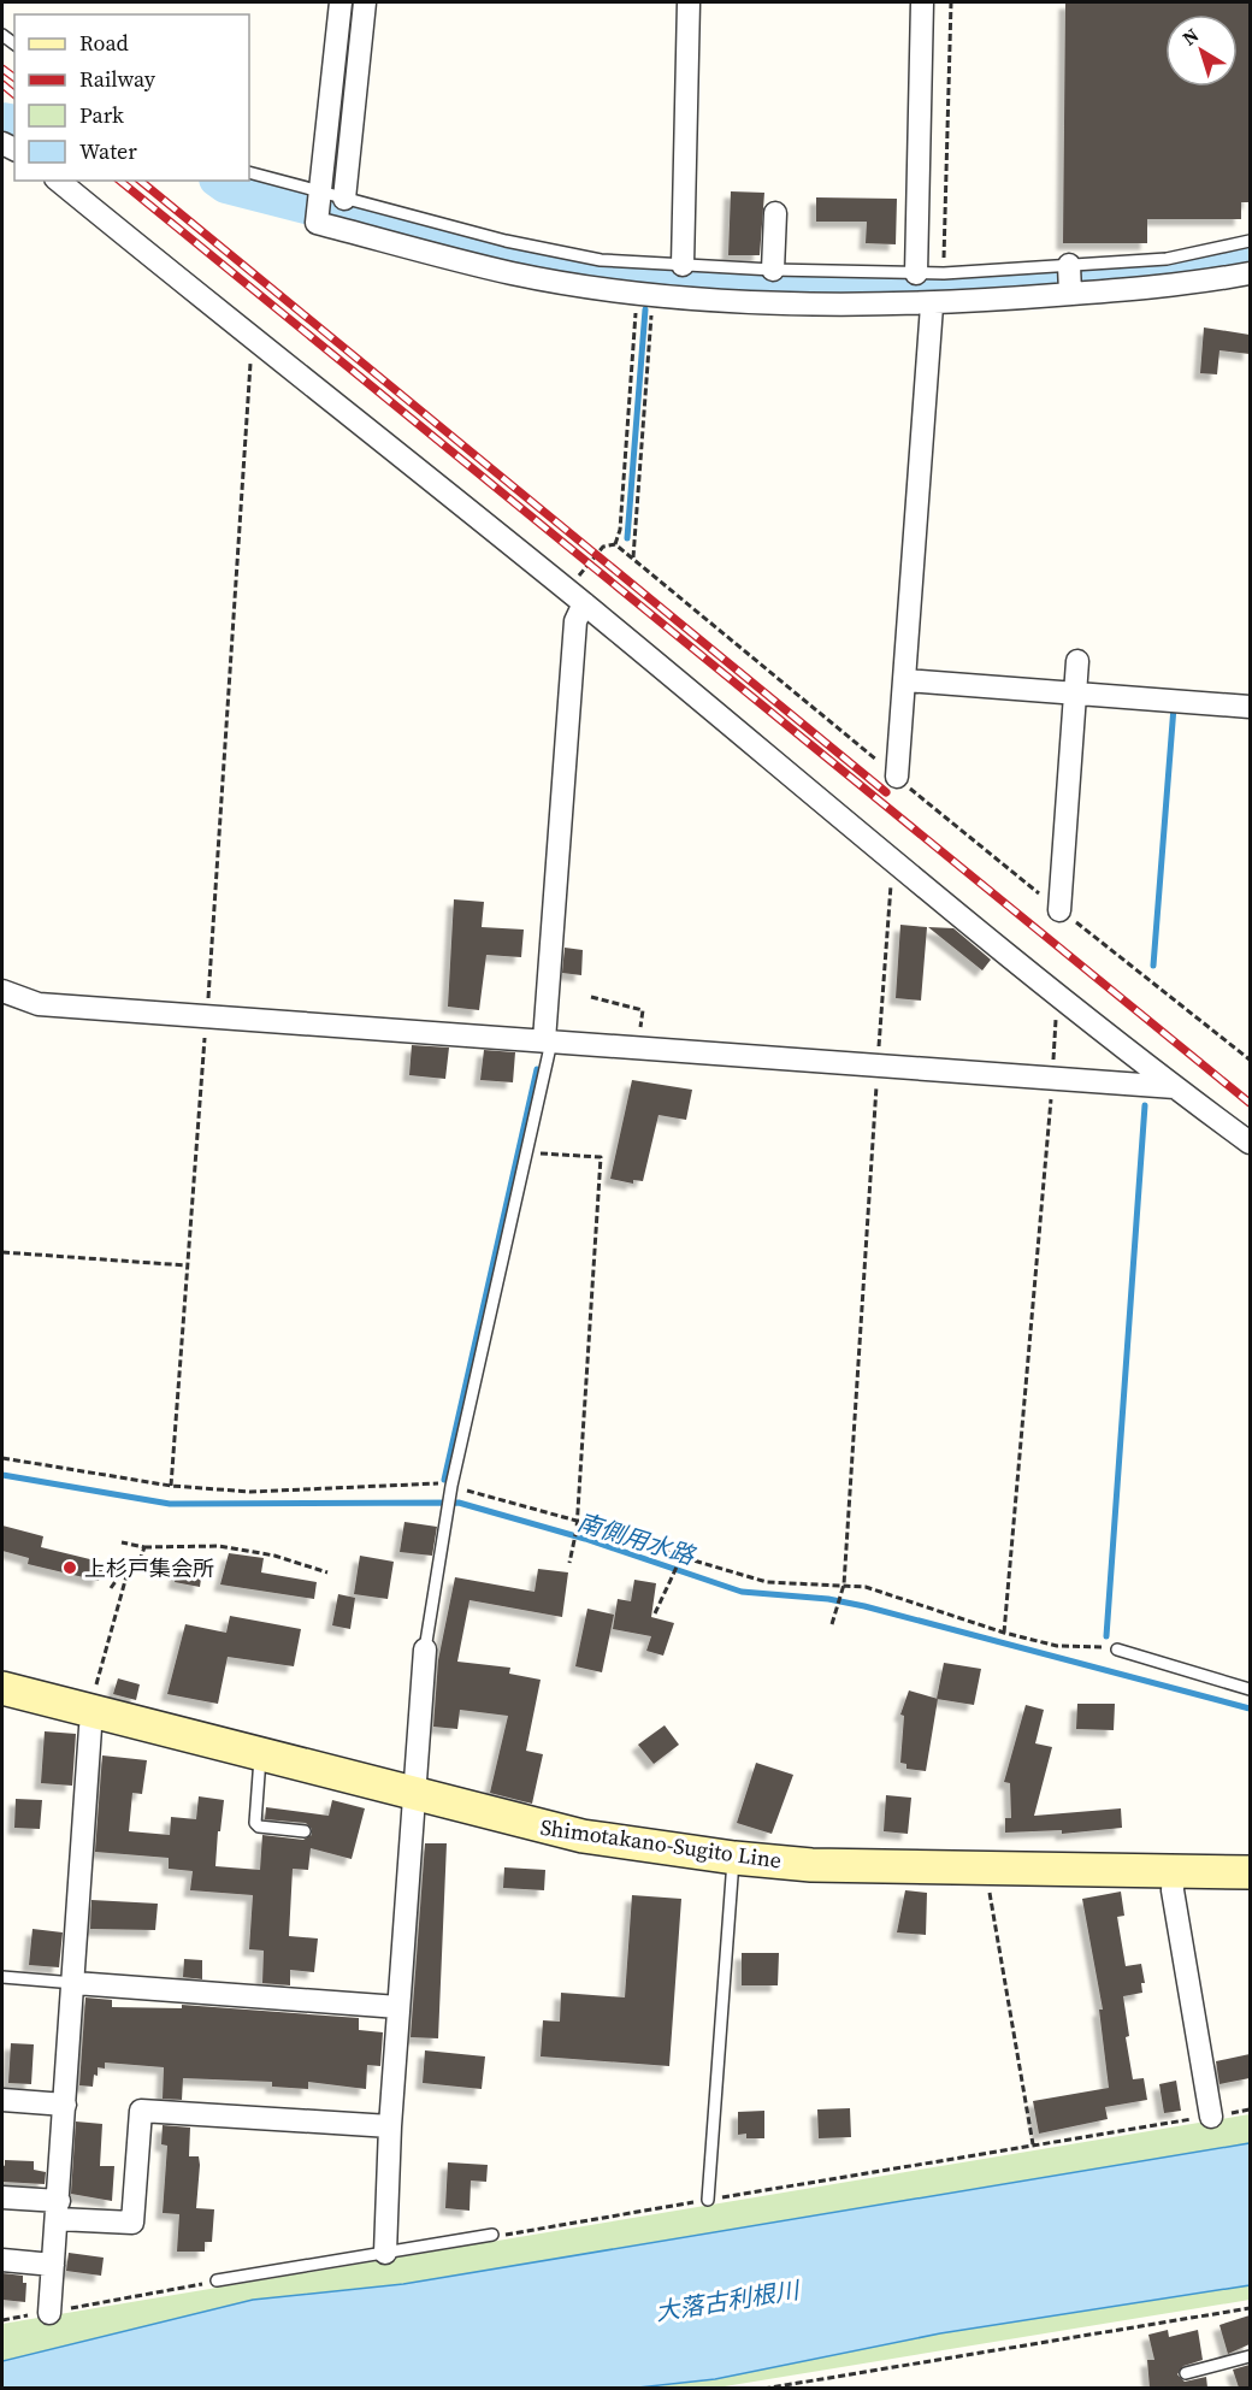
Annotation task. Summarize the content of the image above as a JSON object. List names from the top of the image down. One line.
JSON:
{"streets":{"main road":["Shimotakano-Sugito Line"]},"water":["南側用水路","大落古利根川"],"places":["上杉戸集会所"],"legend":["Road","Railway","Park","Water"],"north":"top left"}
